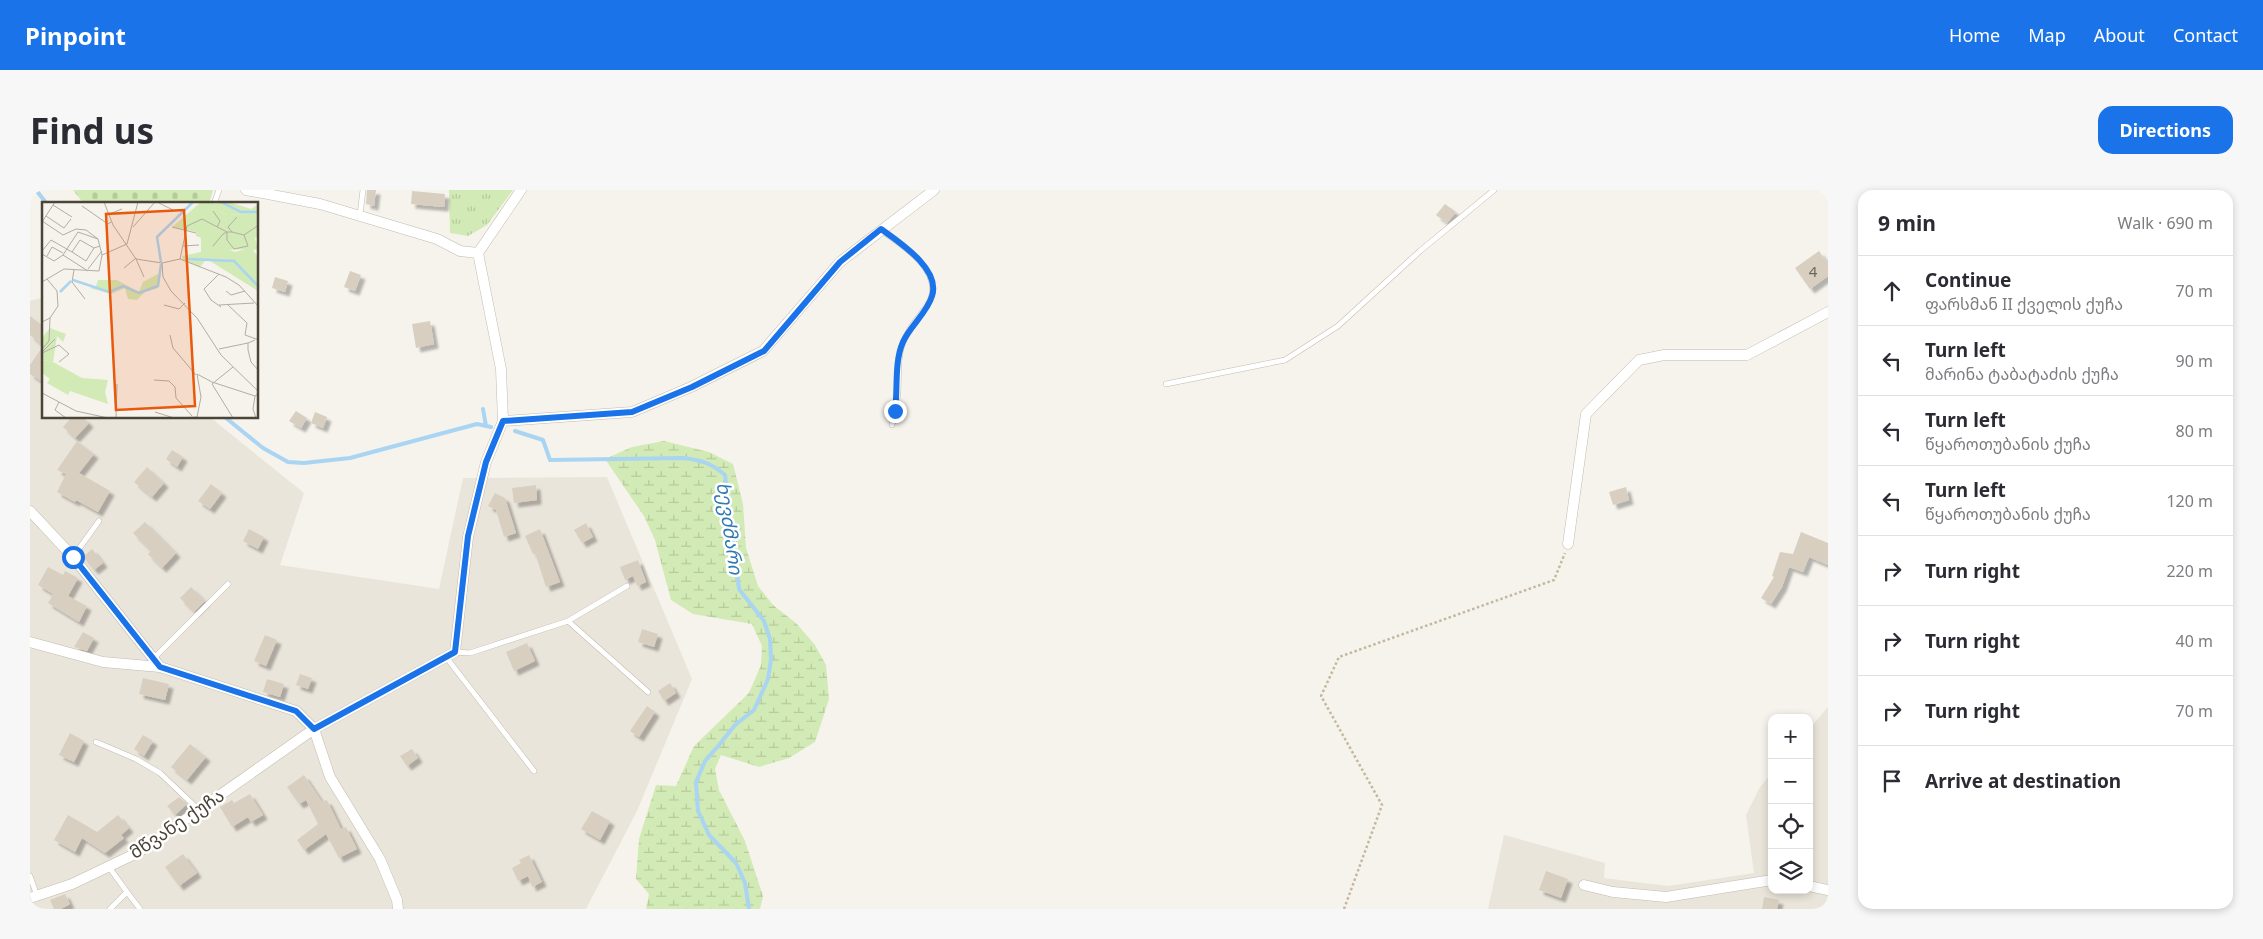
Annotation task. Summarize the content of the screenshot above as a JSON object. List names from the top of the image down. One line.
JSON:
{"streets":{"street":["მწვანე ქუჩა"]},"water":["ხევძმარი"],"house_numbers":["4"],"page":{"header":"Pinpoint","nav":["Home","Map","About","Contact"],"buttons":"Directions","title":"Find us","heading":["9 min","Walk · 690 m"],"list":[["Continue","ფარსმან II ქველის ქუჩა","70 m"],["Turn left","მარინა ტაბატაძის ქუჩა","90 m"],["Turn left","წყაროთუბანის ქუჩა","80 m"],["Turn left","წყაროთუბანის ქუჩა","120 m"],["Turn right","220 m"],["Turn right","40 m"],["Turn right","70 m"],"Arrive at destination"],"map_buttons":["+","−"]}}
